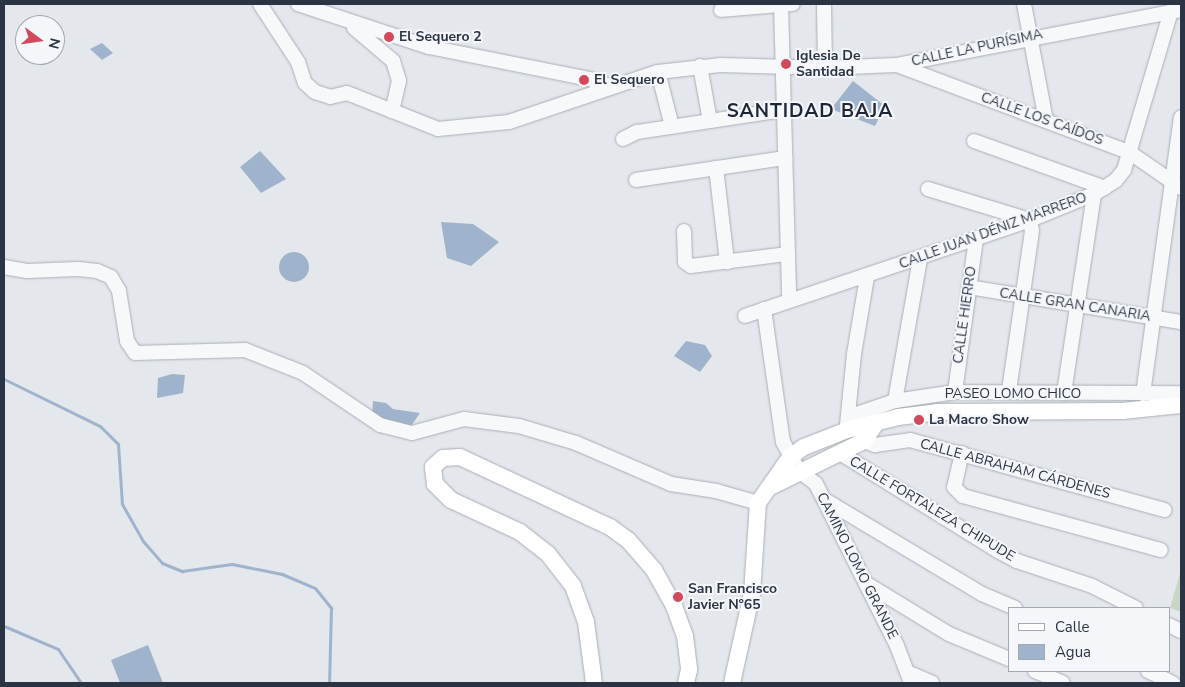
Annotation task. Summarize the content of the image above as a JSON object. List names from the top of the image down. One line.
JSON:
{"streets":{"street":["CALLE LA PURÍSIMA","CALLE LOS CAÍDOS","CALLE JUAN DÉNIZ MARRERO","CALLE GRAN CANARIA","CALLE HIERRO","PASEO LOMO CHICO","CALLE ABRAHAM CÁRDENES","CALLE FORTALEZA CHIPUDE","CAMINO LOMO GRANDE"]},"crossings":[["CALLE LA PURÍSIMA","CALLE LOS CAÍDOS"],["CALLE LA PURÍSIMA","CALLE JUAN DÉNIZ MARRERO"],["CALLE LOS CAÍDOS","CALLE JUAN DÉNIZ MARRERO"],["CALLE JUAN DÉNIZ MARRERO","CALLE HIERRO"],["CALLE JUAN DÉNIZ MARRERO","CAMINO LOMO GRANDE"],["CALLE GRAN CANARIA","CALLE HIERRO"],["CALLE HIERRO","PASEO LOMO CHICO"]],"districts":["SANTIDAD BAJA"],"places":["El Sequero 2","Iglesia De Santidad","El Sequero","La Macro Show","San Francisco Javier Nº65"],"legend":["Calle","Agua"],"north":"right"}
